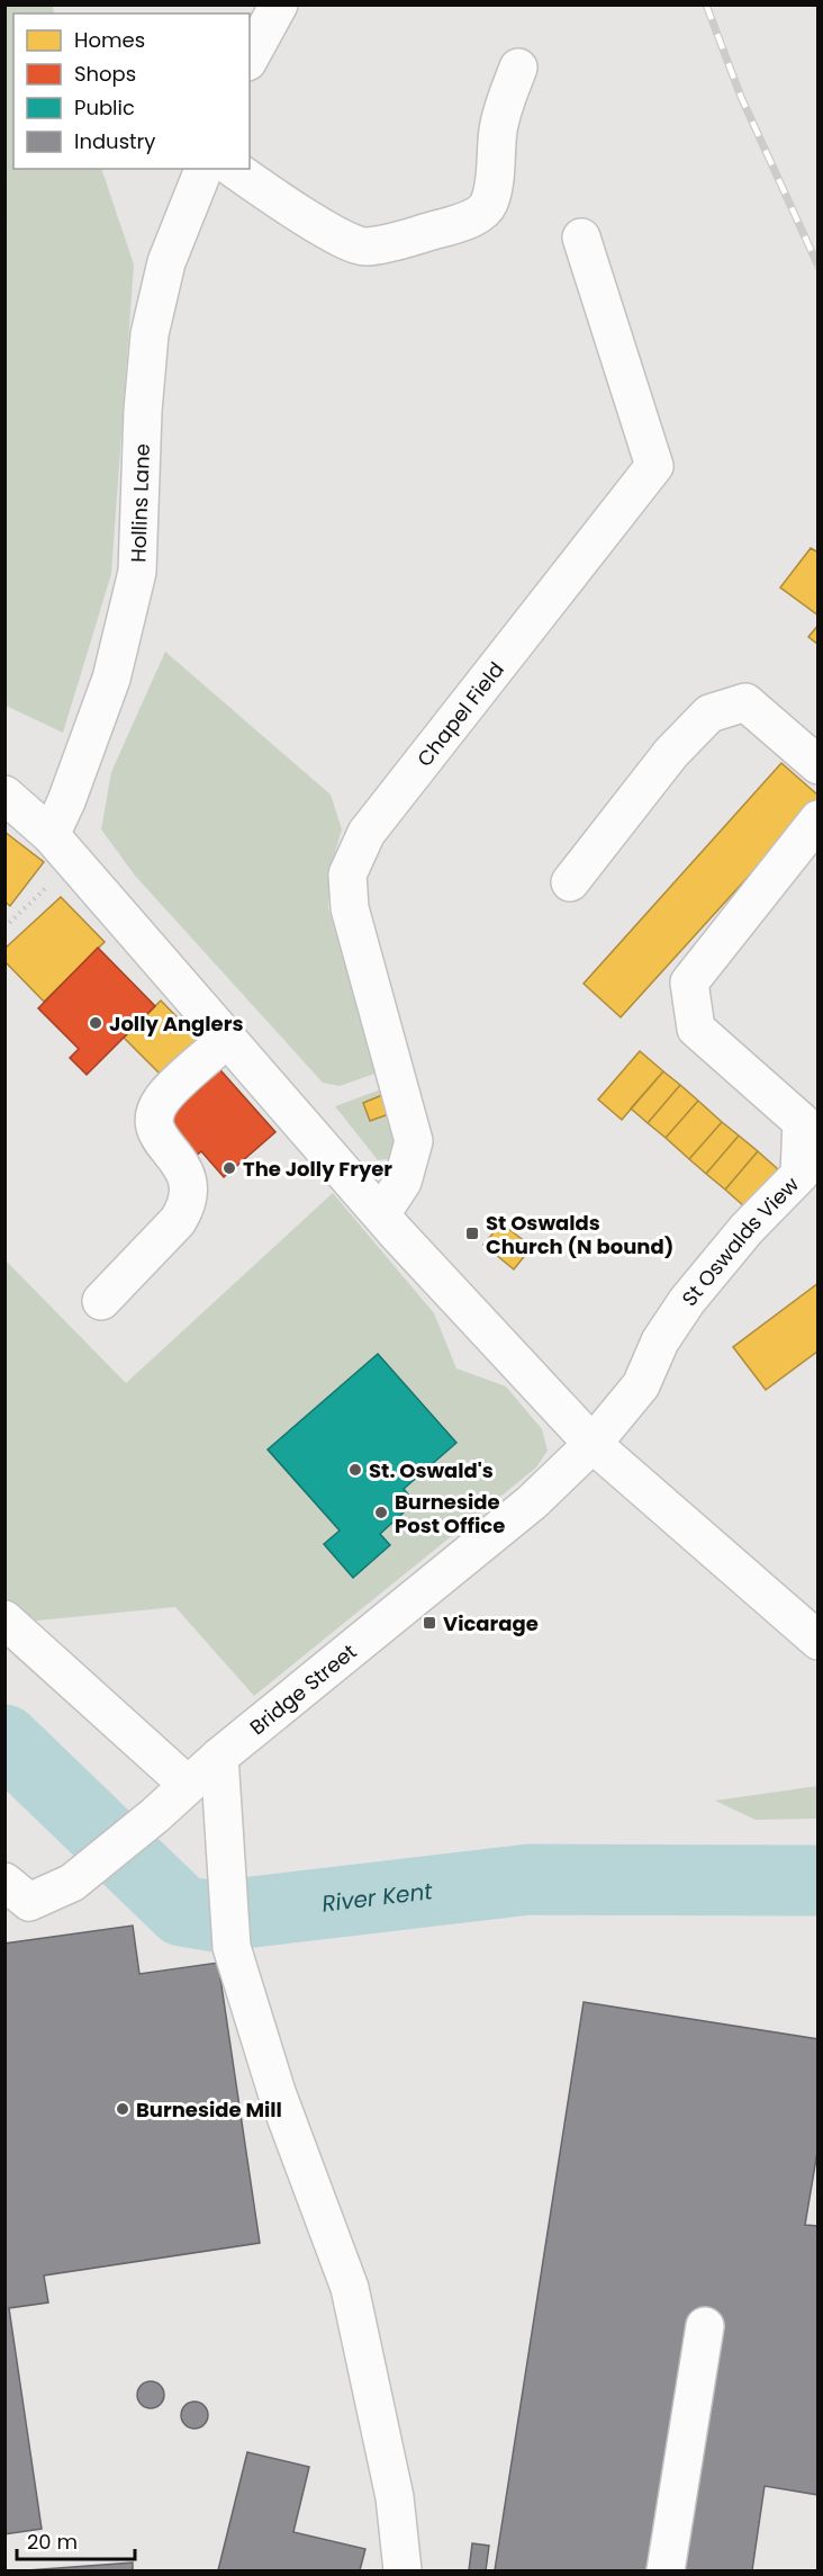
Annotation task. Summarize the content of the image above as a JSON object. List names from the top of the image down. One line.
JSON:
{"streets":{"street":["Hollins Lane","Chapel Field","St Oswalds View","Bridge Street"]},"crossings":[["St Oswalds View","Bridge Street"]],"water":["River Kent"],"places":{"other":["Jolly Anglers","The Jolly Fryer","St. Oswald's","Burneside Post Office","Burneside Mill"],"transit":["St Oswalds Church (N bound)","Vicarage"]},"legend":["Homes","Shops","Public","Industry"],"scale_bar":"20 m"}
